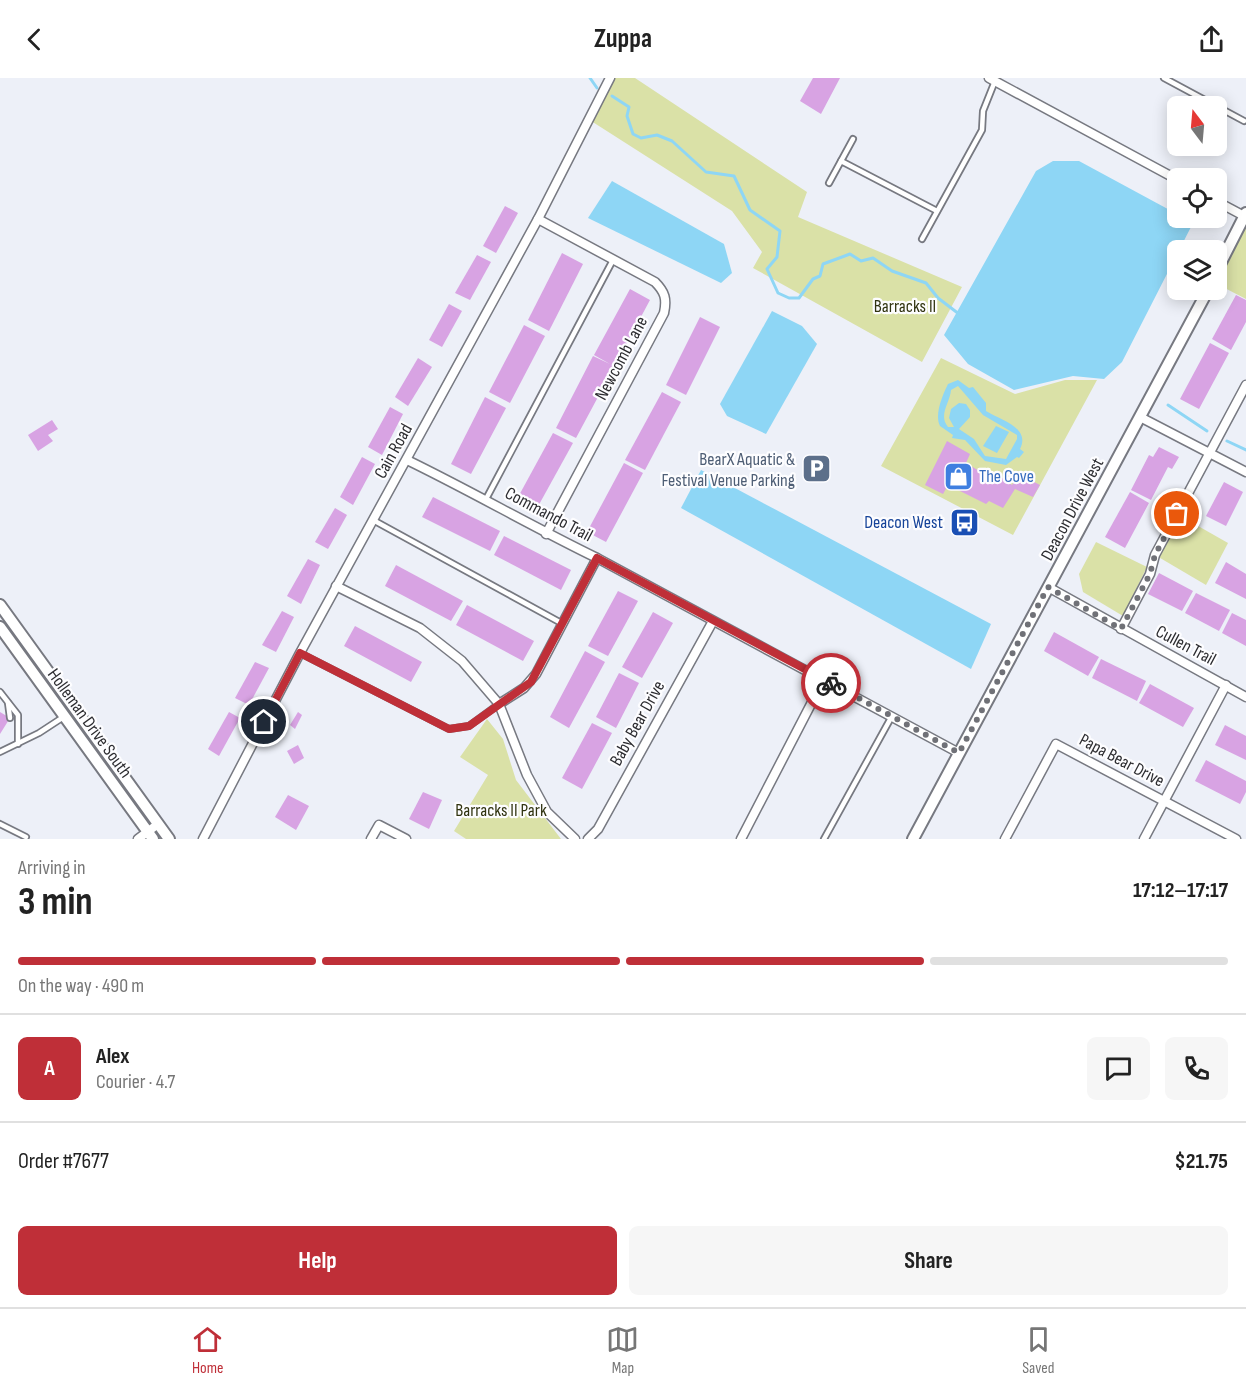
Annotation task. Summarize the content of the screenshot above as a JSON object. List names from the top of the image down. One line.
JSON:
{"streets":{"street":["Newcomb Lane","Cain Road","Deacon Drive West","Commando Trail","Cullen Trail","Holleman Drive South","Baby Bear Drive","Papa Bear Drive"]},"crossings":[["Newcomb Lane","Cain Road"],["Newcomb Lane","Commando Trail"],["Cain Road","Commando Trail"],["Deacon Drive West","Commando Trail"],["Deacon Drive West","Cullen Trail"],["Commando Trail","Baby Bear Drive"]],"parks":["Barracks II","Barracks II Park"],"places":{"parking":["BearX Aquatic & Festival Venue Parking"],"shop":["The Cove"],"bus stop":["Deacon West"]},"north":"top","page":{"header":"Zuppa","heading":["3 min","Arriving in","17:12–17:17"],"panel":["Alex","Courier · 4.7","Order #7677","$21.75"],"bar":"On the way · 490 m","round":"A","buttons":["Help","Share"],"tabs":["Home","Map","Saved"]}}
